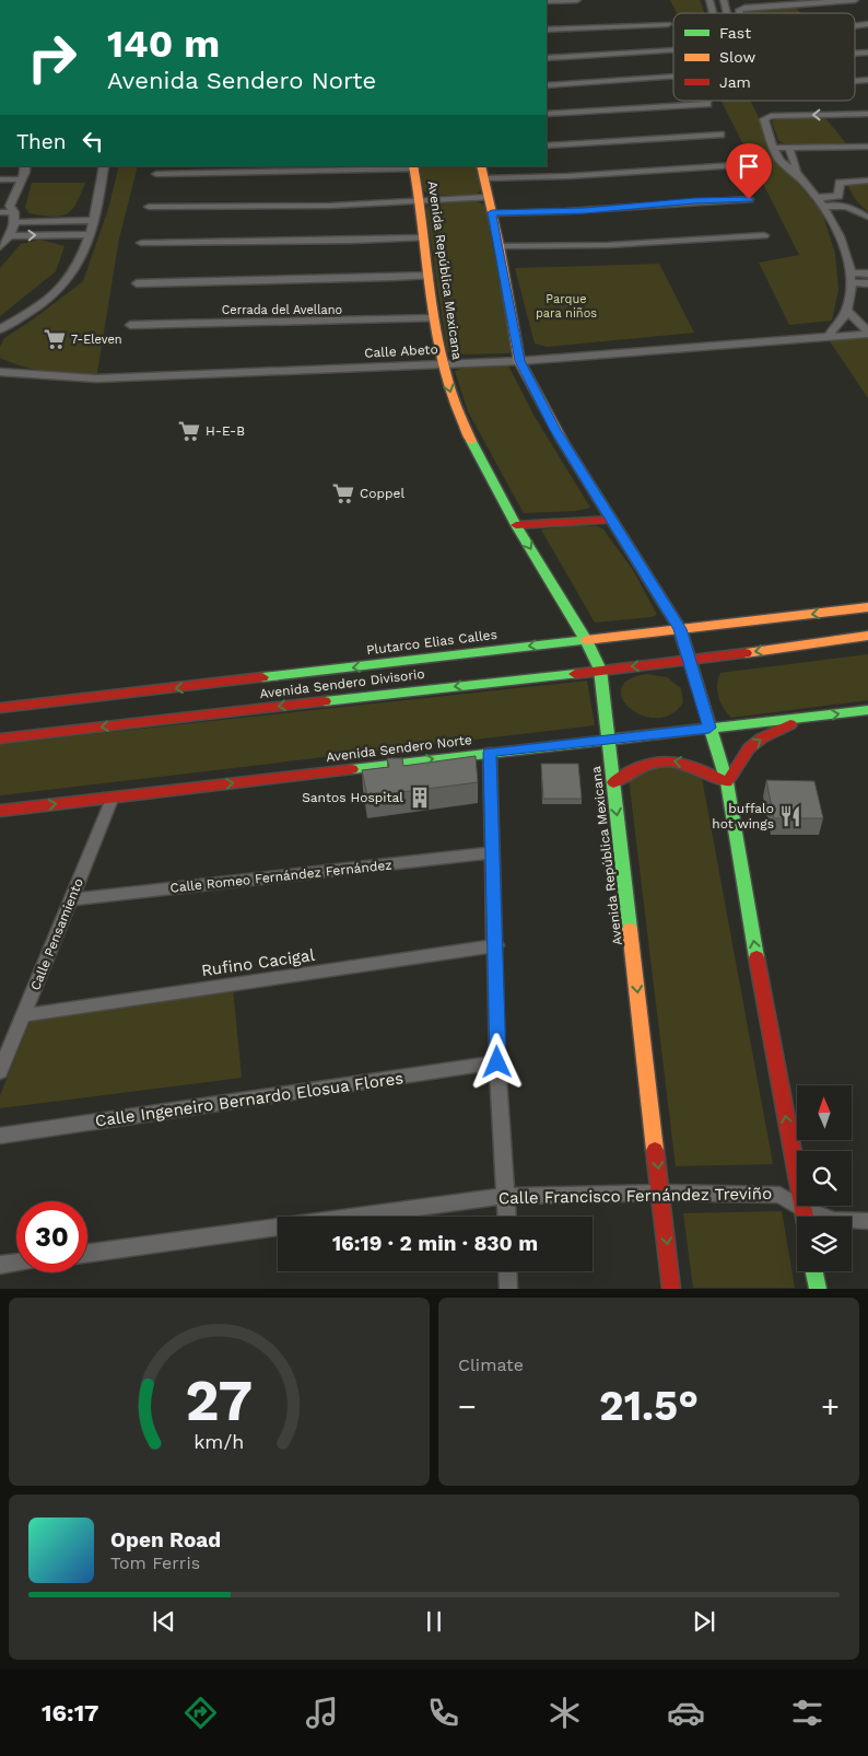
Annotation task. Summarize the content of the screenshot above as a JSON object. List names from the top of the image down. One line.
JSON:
{"streets":{"main road":["Avenida República Mexicana","Plutarco Elias Calles","Avenida Sendero Divisorio","Avenida Sendero Norte"],"street":["Cerrada del Avellano","Calle Abeto","Calle Romeo Fernández Fernández","Calle Pensamiento","Rufino Cacigal","Calle Ingeneiro Bernardo Elosua Flores","Calle Francisco Fernández Treviño"]},"crossings":[["Avenida República Mexicana","Cerrada del Avellano"],["Avenida República Mexicana","Calle Abeto"],["Avenida República Mexicana","Plutarco Elias Calles"],["Avenida República Mexicana","Avenida Sendero Divisorio"],["Avenida República Mexicana","Avenida Sendero Norte"],["Avenida República Mexicana","Calle Francisco Fernández Treviño"],["Avenida Sendero Norte","Calle Pensamiento"],["Calle Romeo Fernández Fernández","Calle Pensamiento"],["Calle Pensamiento","Rufino Cacigal"]],"one_way":["Plutarco Elias Calles","Avenida Sendero Divisorio","Avenida Sendero Norte"],"parks":["Parque para niños"],"places":{"supermarket":["7-Eleven","H-E-B","Coppel"],"building":["Santos Hospital"],"restaurant":["buffalo hot wings"]},"legend":["Fast","Slow","Jam"],"north":"top","page":{"turn":["140 m","Avenida Sendero Norte"],"then":"Then","limit":"30","trip":"16:19 · 2 min · 830 m","tile":"Climate","heat":["−","21.5°","+"],"song":["Open Road","Tom Ferris"],"tabs":"16:17","gauge":["27","km/h"]}}
